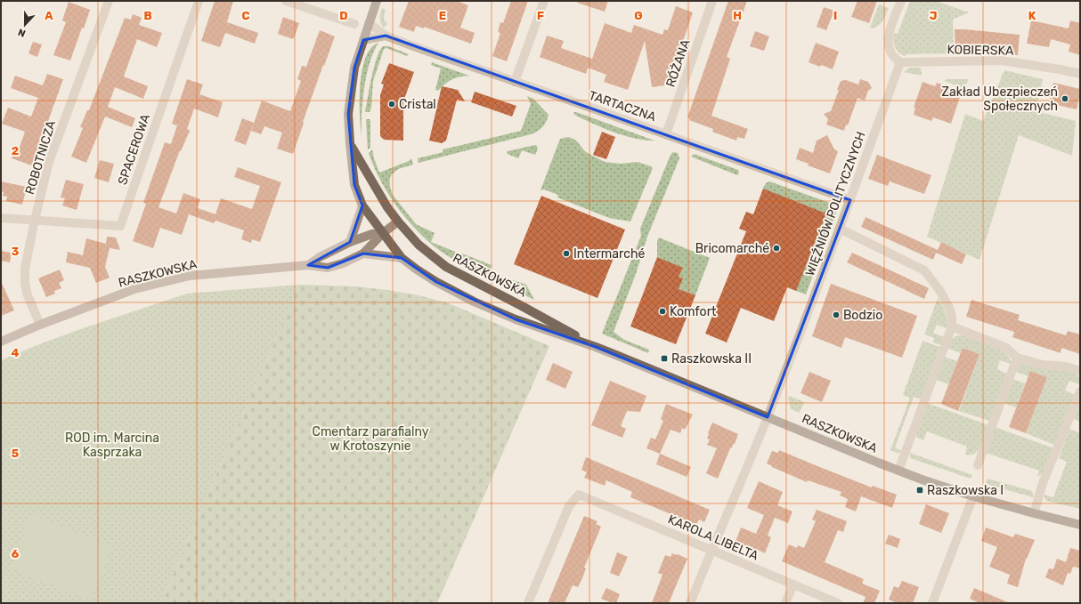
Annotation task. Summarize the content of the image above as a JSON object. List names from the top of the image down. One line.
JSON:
{"streets":{"main road":["RASZKOWSKA"],"street":["KOBIERSKA","RÓŻANA","TARTACZNA","SPACEROWA","ROBOTNICZA","WIĘŹNIÓW POLITYCZNYCH","KAROLA LIBELTA"]},"crossings":[["KOBIERSKA","WIĘŹNIÓW POLITYCZNYCH"],["RÓŻANA","TARTACZNA"],["TARTACZNA","WIĘŹNIÓW POLITYCZNYCH"],["SPACEROWA","ROBOTNICZA"],["ROBOTNICZA","RASZKOWSKA"],["WIĘŹNIÓW POLITYCZNYCH","RASZKOWSKA"],["WIĘŹNIÓW POLITYCZNYCH","KAROLA LIBELTA"]],"parks":["Cmentarz parafialny w Krotoszynie","ROD im. Marcina Kasprzaka"],"places":{"other":["Zakład Ubezpieczeń Społecznych","Cristal","Bricomarché","Intermarché","Komfort","Bodzio"],"transit":["Raszkowska II","Raszkowska I"]},"north":"bottom","grid":{"columns":["A","B","C","D","E","F","G","H","I","J","K"],"rows":["2","3","4","5","6"]}}
